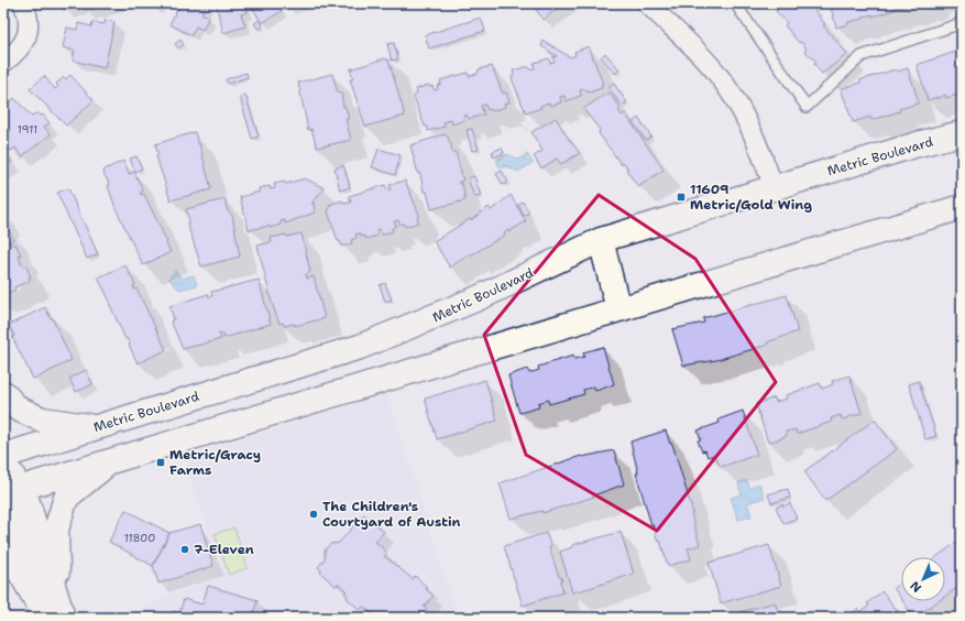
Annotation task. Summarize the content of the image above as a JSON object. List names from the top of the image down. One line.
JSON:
{"streets":{"main road":["Metric Boulevard"]},"places":{"transit":["11609 Metric/Gold Wing","Metric/Gracy Farms"],"other":["The Children's Courtyard of Austin","7-Eleven"]},"house_numbers":["1911","11800"],"north":"bottom left"}
